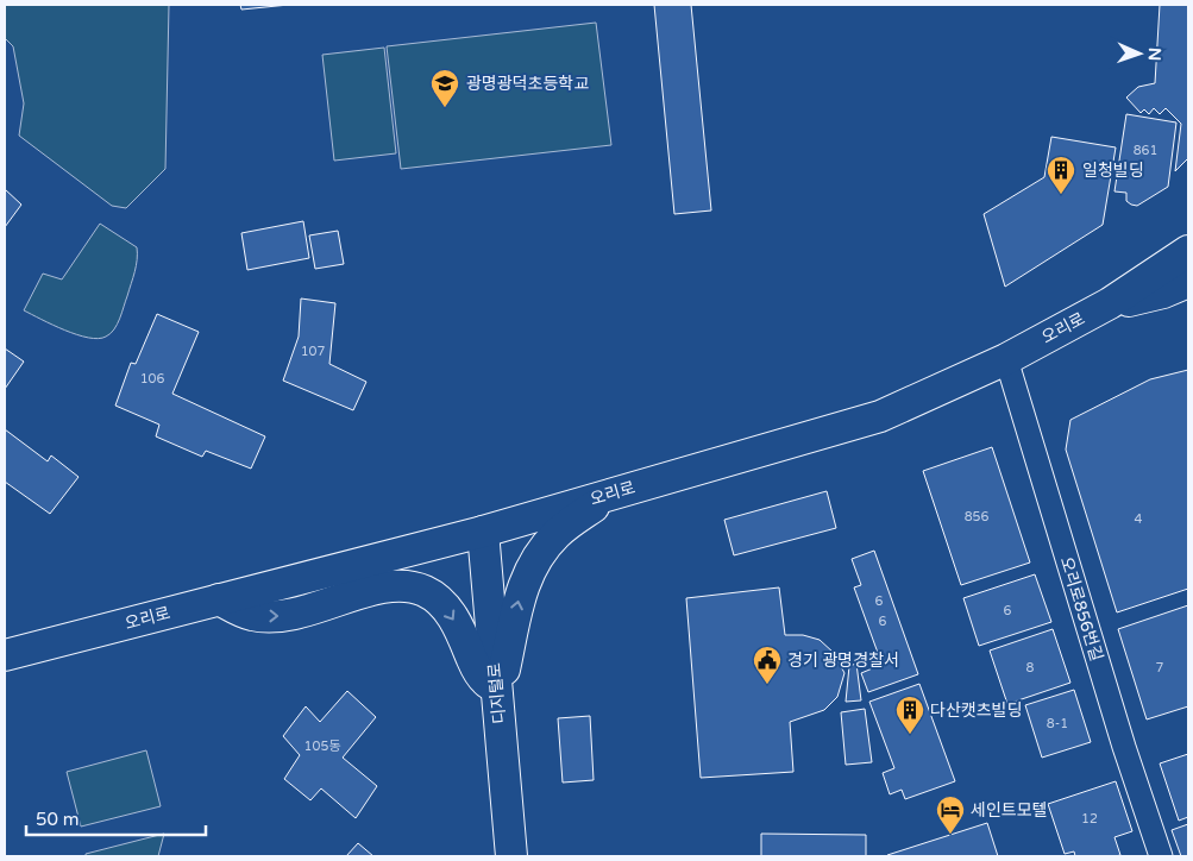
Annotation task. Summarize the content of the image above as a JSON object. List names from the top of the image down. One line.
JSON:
{"streets":{"main road":["오리로","디지털로"],"street":["오리로856번길"]},"crossings":[["오리로","오리로856번길"],["오리로","디지털로"]],"places":{"school or university":["광명광덕초등학교"],"building":["일청빌딩","다산캣츠빌딩"],"public building":["경기 광명경찰서"],"hotel":["세인트모텔"]},"house_numbers":["861","107","106","856","4","6","6","6","8","7","8-1","105동","12"],"scale_bar":"50 m","north":"right"}
